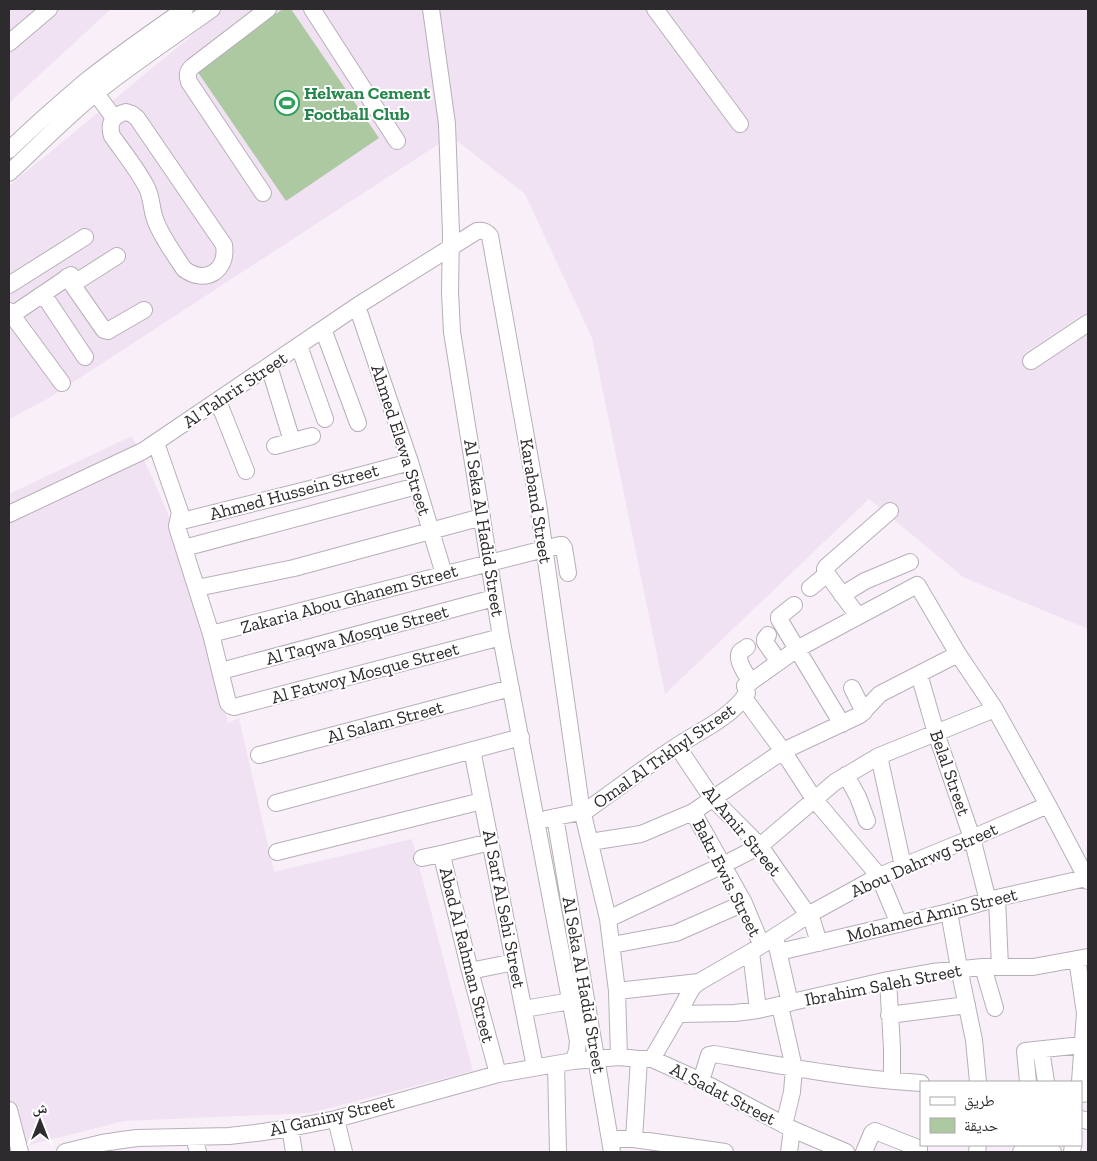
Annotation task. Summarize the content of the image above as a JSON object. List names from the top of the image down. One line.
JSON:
{"streets":{"street":["Al Tahrir Street","Ahmed Elewa Street","Ahmed Hussein Street","Karaband Street","Al Seka Al Hadid Street","Zakaria Abou Ghanem Street","Al Taqwa Mosque Street","Al Fatwoy Mosque Street","Al Salam Street","Omal Al Trkhyl Street","Belal Street","Al Amir Street","Abou Dahrwg Street","Bakr Ewis Street","Al Sarf Al Sehi Street","Mohamed Amin Street","Abad Al Rahman Street","Ibrahim Saleh Street","Al Sadat Street","Al Ganiny Street"]},"crossings":[["Al Tahrir Street","Ahmed Elewa Street"],["Al Tahrir Street","Karaband Street"],["Al Tahrir Street","Al Seka Al Hadid Street"],["Ahmed Elewa Street","Ahmed Hussein Street"],["Ahmed Elewa Street","Zakaria Abou Ghanem Street"],["Karaband Street","Al Seka Al Hadid Street"],["Karaband Street","Zakaria Abou Ghanem Street"],["Karaband Street","Omal Al Trkhyl Street"],["Al Seka Al Hadid Street","Zakaria Abou Ghanem Street"],["Al Seka Al Hadid Street","Al Taqwa Mosque Street"],["Al Seka Al Hadid Street","Al Fatwoy Mosque Street"],["Al Seka Al Hadid Street","Al Salam Street"],["Al Seka Al Hadid Street","Omal Al Trkhyl Street"],["Al Seka Al Hadid Street","Abou Dahrwg Street"],["Al Seka Al Hadid Street","Al Sadat Street"],["Al Seka Al Hadid Street","Al Ganiny Street"],["Al Taqwa Mosque Street","Al Fatwoy Mosque Street"],["Omal Al Trkhyl Street","Al Amir Street"],["Belal Street","Abou Dahrwg Street"],["Belal Street","Mohamed Amin Street"],["Belal Street","Ibrahim Saleh Street"],["Al Amir Street","Abou Dahrwg Street"],["Al Amir Street","Mohamed Amin Street"],["Abou Dahrwg Street","Bakr Ewis Street"],["Abou Dahrwg Street","Ibrahim Saleh Street"],["Abou Dahrwg Street","Al Sadat Street"],["Al Sarf Al Sehi Street","Abad Al Rahman Street"],["Al Sarf Al Sehi Street","Al Ganiny Street"],["Abad Al Rahman Street","Al Ganiny Street"],["Al Sadat Street","Al Ganiny Street"]],"places":{"sports":["Helwan Cement Football Club"]},"legend":["طريق","حديقة"],"north":"top"}
